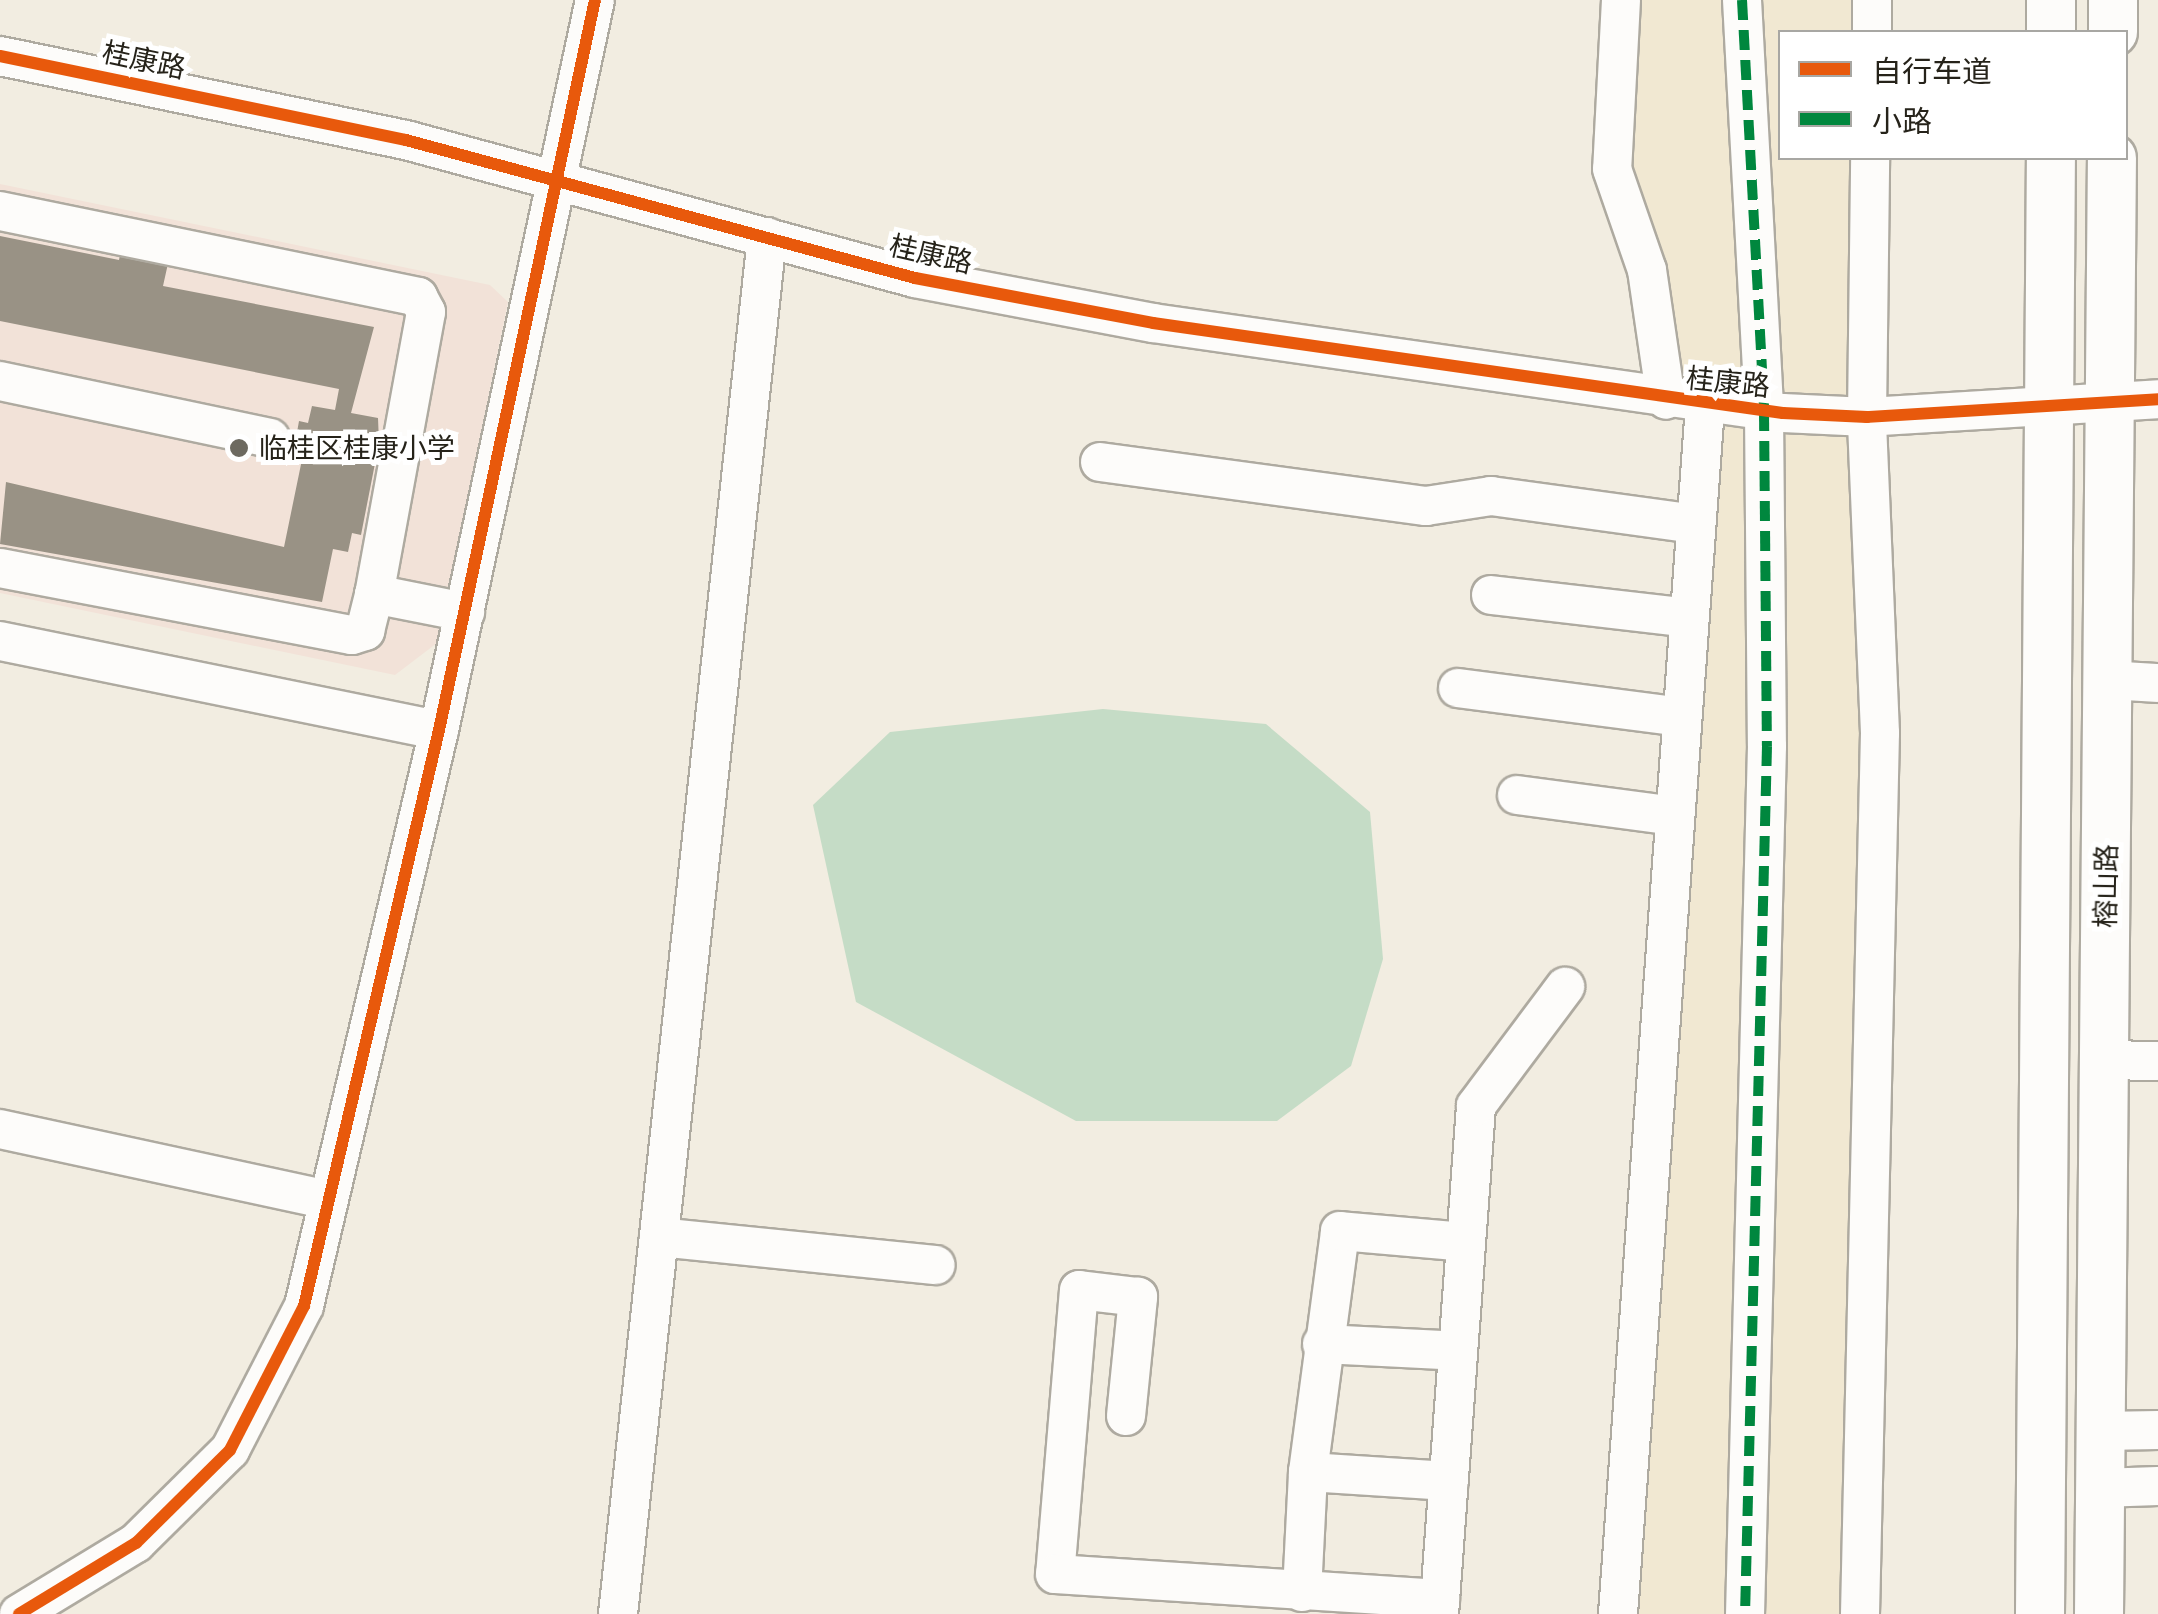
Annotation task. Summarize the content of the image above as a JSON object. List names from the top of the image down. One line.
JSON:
{"streets":{"main road":["榕山路"],"street":["桂康路"]},"crossings":[["桂康路","榕山路"]],"places":["临桂区桂康小学"],"legend":["自行车道","小路"]}
